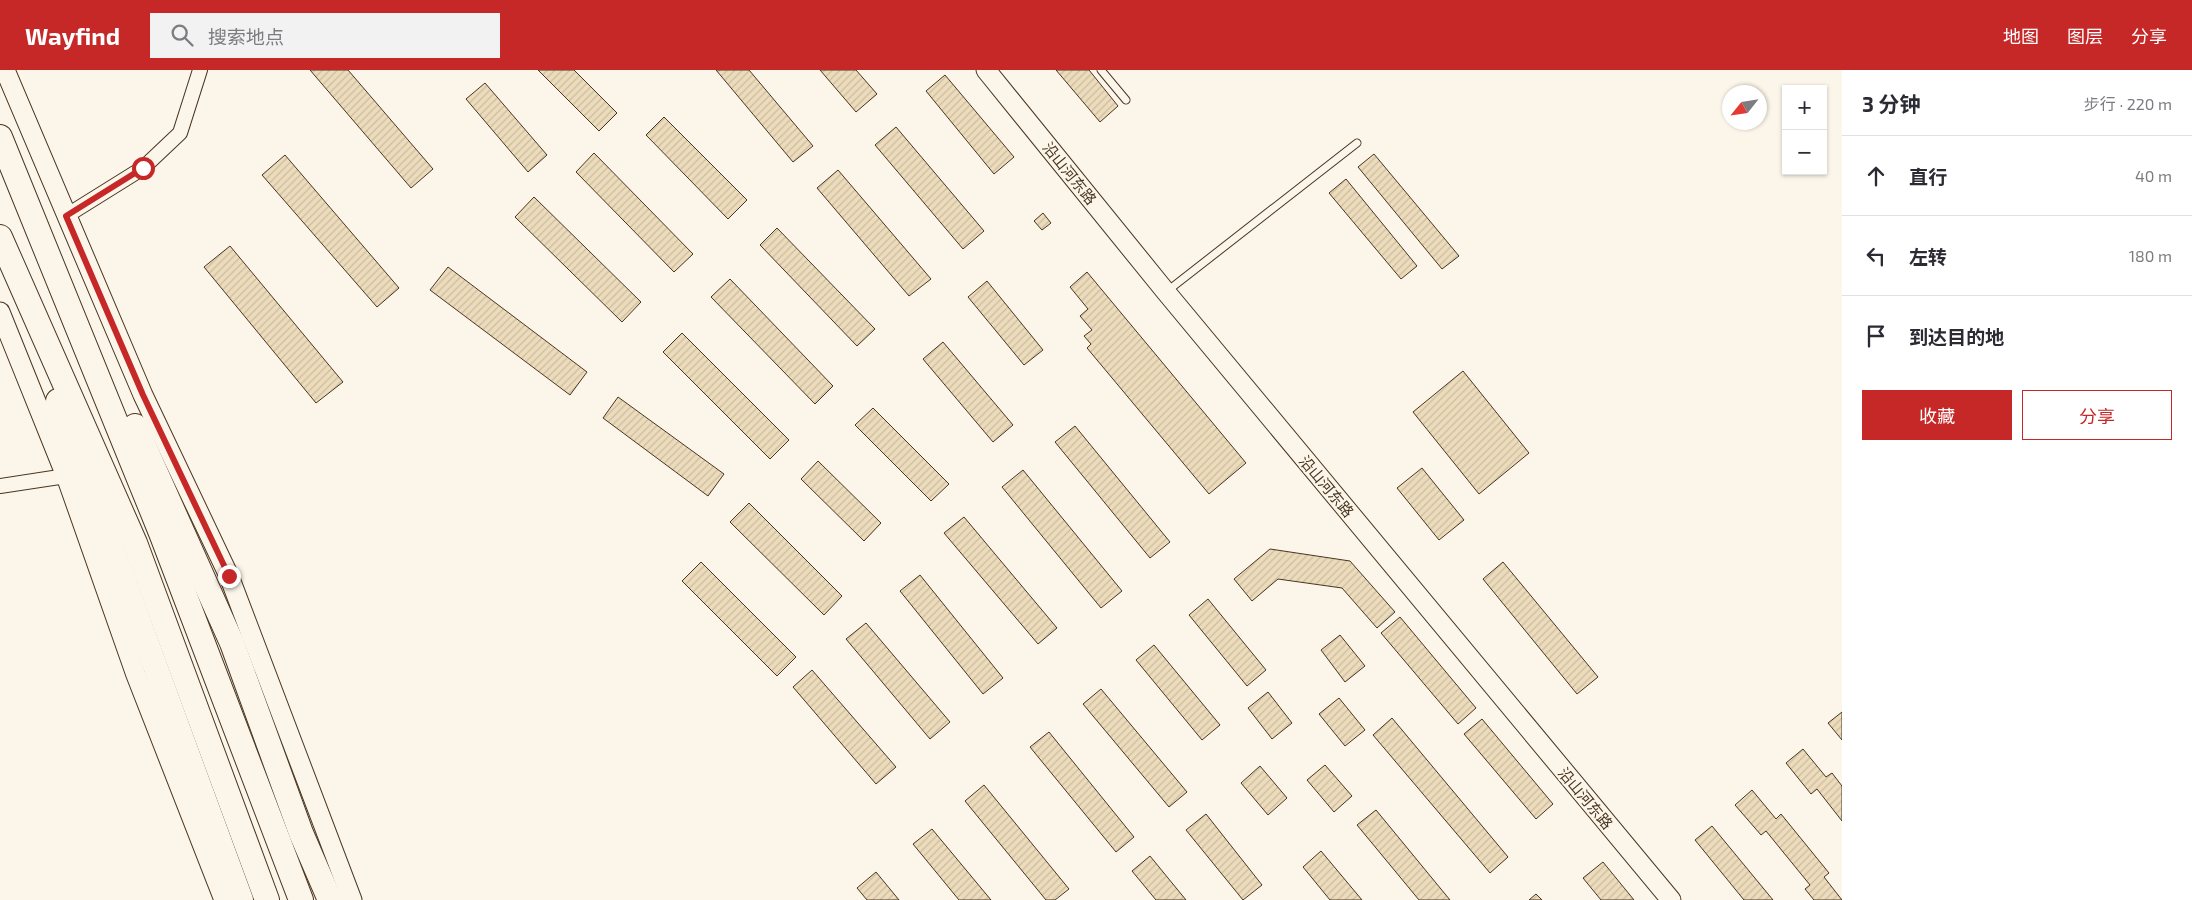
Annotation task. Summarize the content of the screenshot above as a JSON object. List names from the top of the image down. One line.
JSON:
{"streets":{"street":["沿山河东路"]},"north":"bottom left","page":{"header":"Wayfind","search":"搜索地点","nav":["地图","图层","分享"],"heading":["3 分钟","步行 · 220 m"],"map_buttons":["+","−"],"list":[["直行","40 m"],["左转","180 m"],"到达目的地"],"buttons":["收藏","分享"]}}
